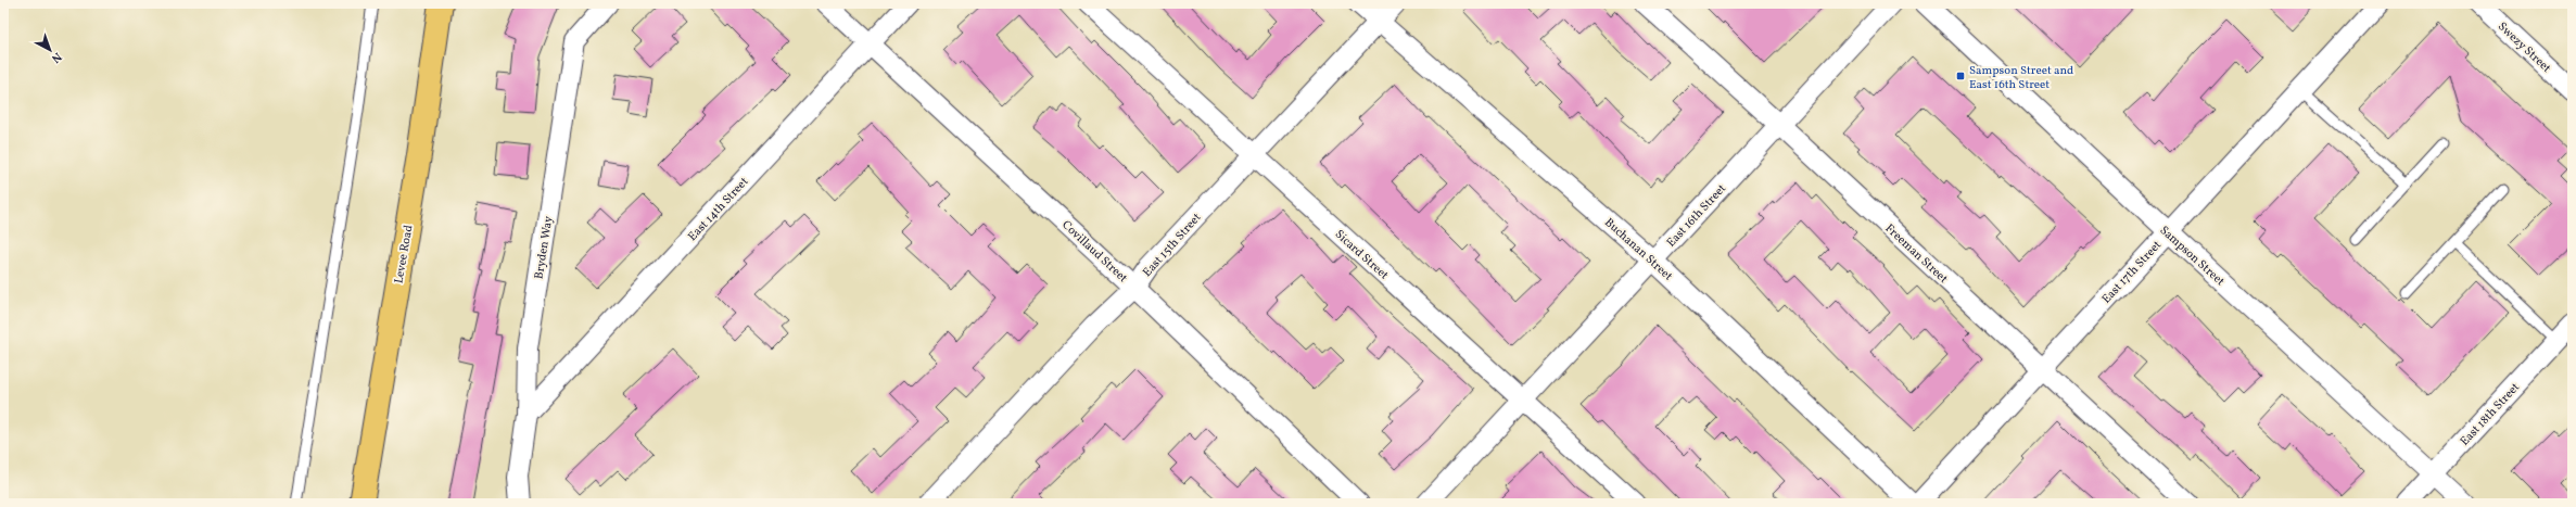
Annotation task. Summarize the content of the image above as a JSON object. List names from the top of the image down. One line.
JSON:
{"streets":{"highway":["Levee Road"],"street":["Swezy Street","East 14th Street","East 16th Street","East 15th Street","Bryden Way","Buchanan Street","Covillaud Street","Freeman Street","Sicard Street","Sampson Street","East 17th Street","East 18th Street"]},"crossings":[["East 14th Street","Bryden Way"],["East 14th Street","Covillaud Street"],["East 16th Street","Buchanan Street"],["East 16th Street","Freeman Street"],["East 16th Street","Sicard Street"],["East 15th Street","Buchanan Street"],["East 15th Street","Covillaud Street"],["East 15th Street","Sicard Street"],["Freeman Street","East 17th Street"],["Sampson Street","East 17th Street"],["Sampson Street","East 18th Street"]],"places":{"transit":["Sampson Street and East 16th Street"]},"north":"bottom right"}
